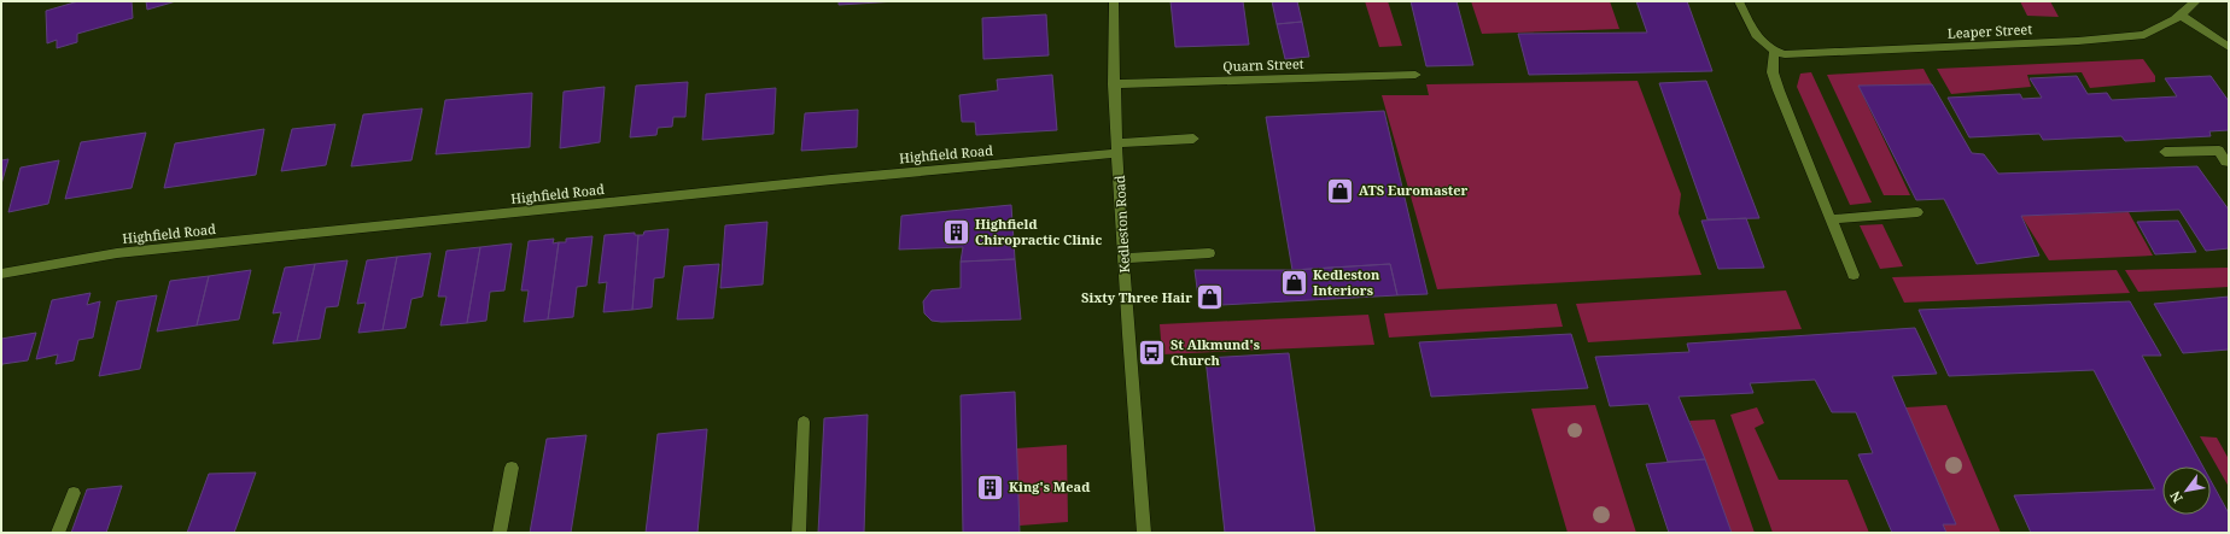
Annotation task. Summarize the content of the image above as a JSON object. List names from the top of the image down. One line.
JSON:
{"streets":{"street":["Leaper Street","Quarn Street","Highfield Road","Kedleston Road"]},"crossings":[["Quarn Street","Kedleston Road"],["Highfield Road","Kedleston Road"]],"places":{"shop":["ATS Euromaster","Kedleston Interiors","Sixty Three Hair"],"building":["Highfield Chiropractic Clinic","King's Mead"],"bus stop":["St Alkmund's Church"]},"north":"bottom left"}
